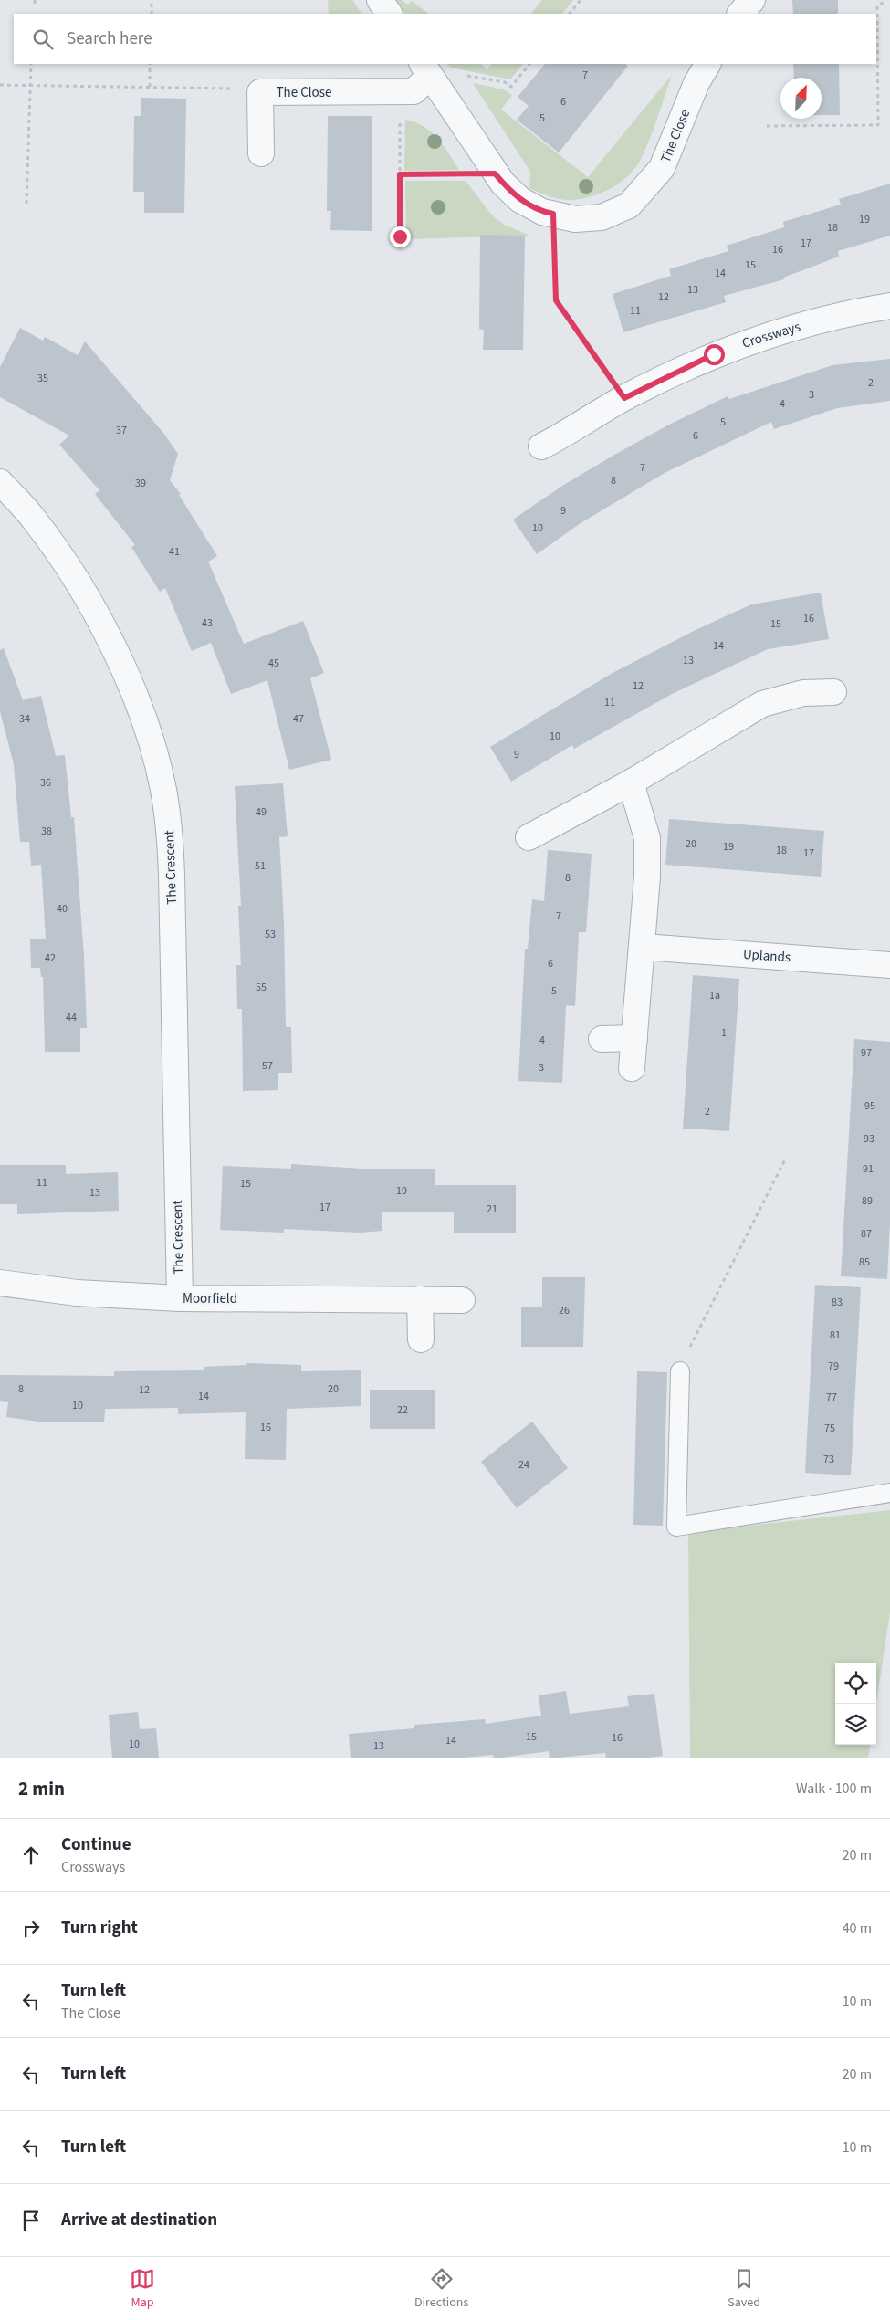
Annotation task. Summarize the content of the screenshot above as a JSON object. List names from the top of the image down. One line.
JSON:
{"streets":{"street":["The Close","Crossways","The Crescent","Uplands","Moorfield"]},"crossings":[["The Crescent","Moorfield"]],"house_numbers":["7","6","5","19","18","17","16","15","14","13","12","11","35","2","3","4","5","37","6","7","8","39","9","10","41","16","43","15","14","13","45","12","11","34","47","10","9","36","49","38","20","19","18","17","51","8","40","7","53","42","6","55","5","1a","44","1","4","97","57","3","95","2","93","91","11","15","19","13","89","17","21","87","85","83","26","81","79","8","20","12","14","77","10","22","16","75","73","24","15","16","14","10","13"],"north":"top right","page":{"search":"Search here","heading":["2 min","Walk · 100 m"],"list":[["Continue","Crossways","20 m"],["Turn right","40 m"],["Turn left","The Close","10 m"],["Turn left","20 m"],["Turn left","10 m"],"Arrive at destination"],"nav":["Map","Directions","Saved"]}}
